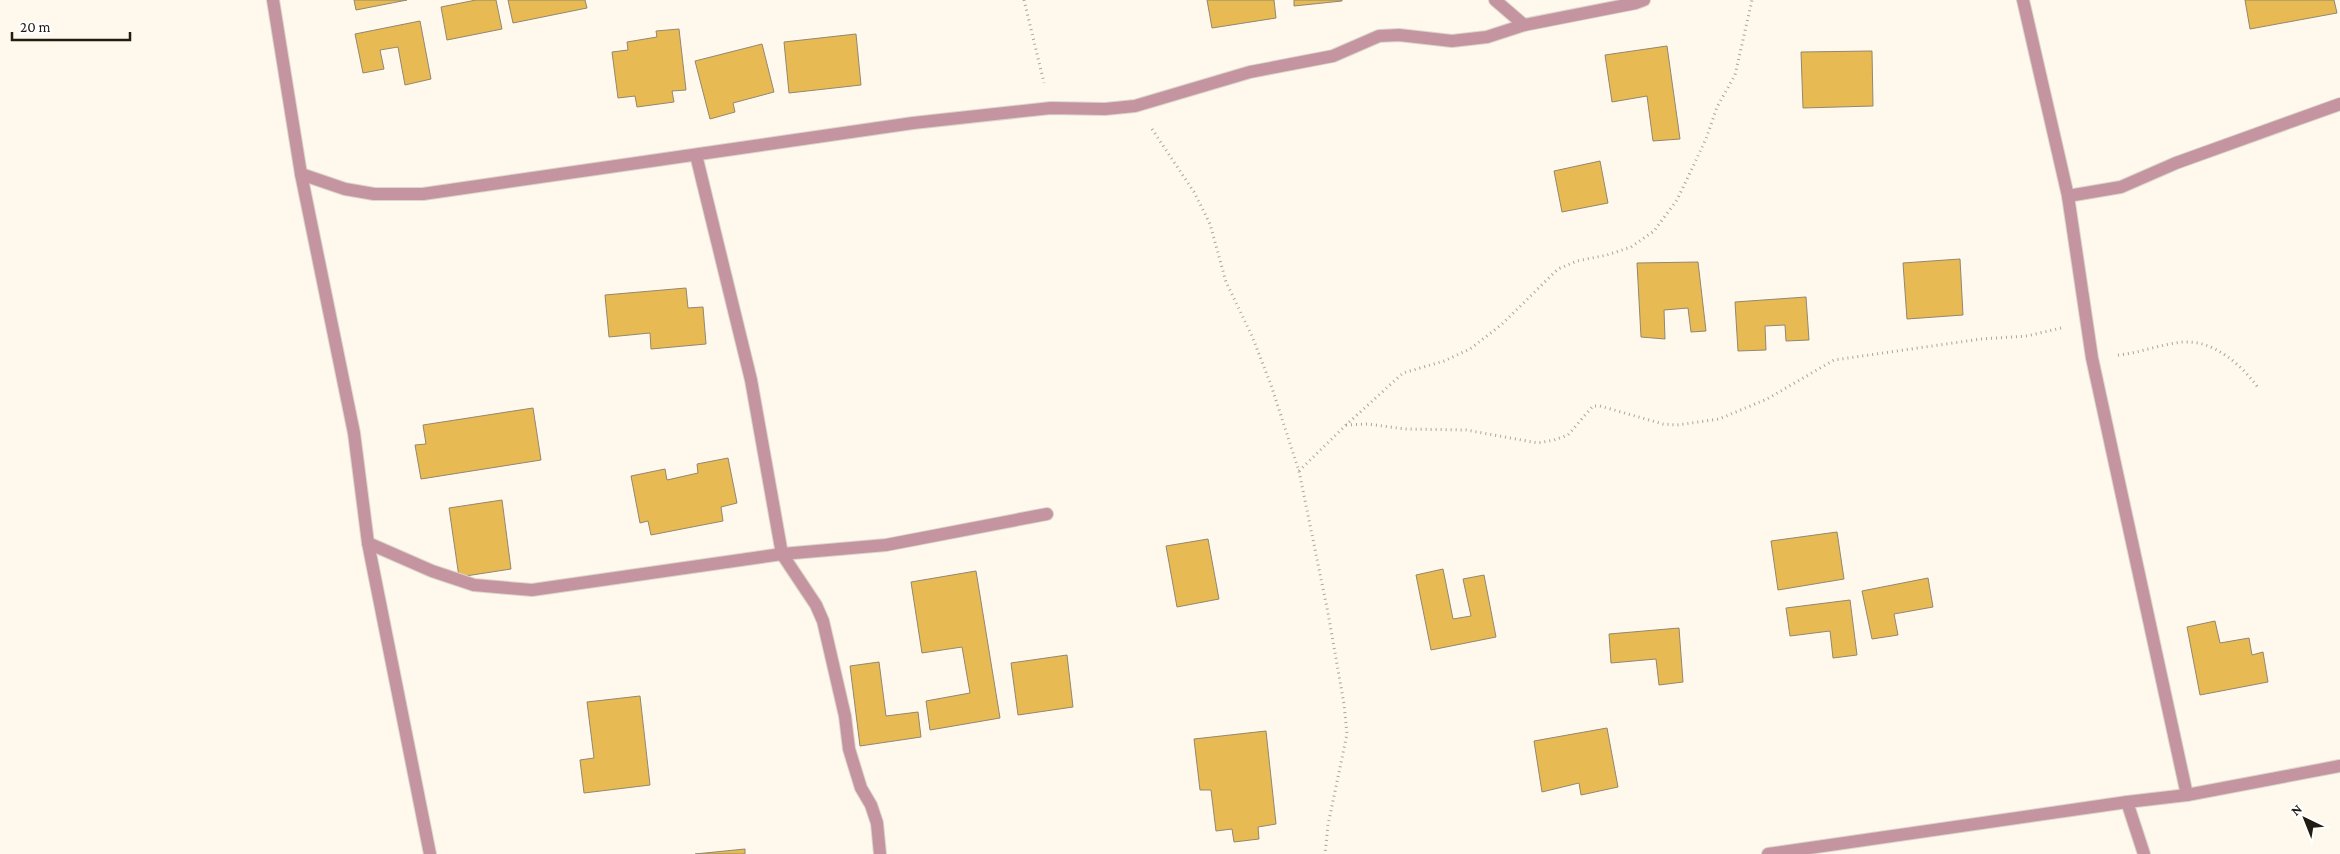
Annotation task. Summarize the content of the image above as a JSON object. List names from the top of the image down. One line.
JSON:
{"scale_bar":"20 m","north":"top left"}
